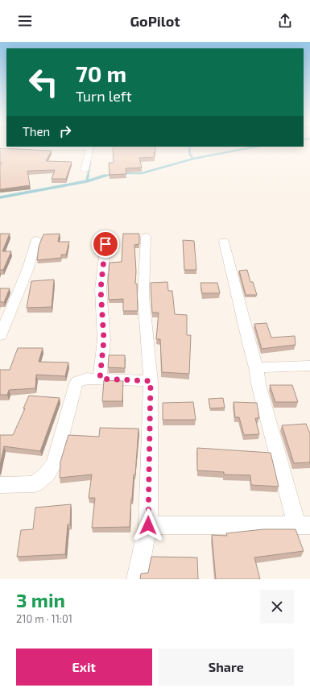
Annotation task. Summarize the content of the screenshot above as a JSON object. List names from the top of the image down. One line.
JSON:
{"page":{"header":"GoPilot","turn":["70 m","Turn left"],"then":"Then","heading":["3 min","210 m · 11:01"],"buttons":["Exit","Share"]}}
